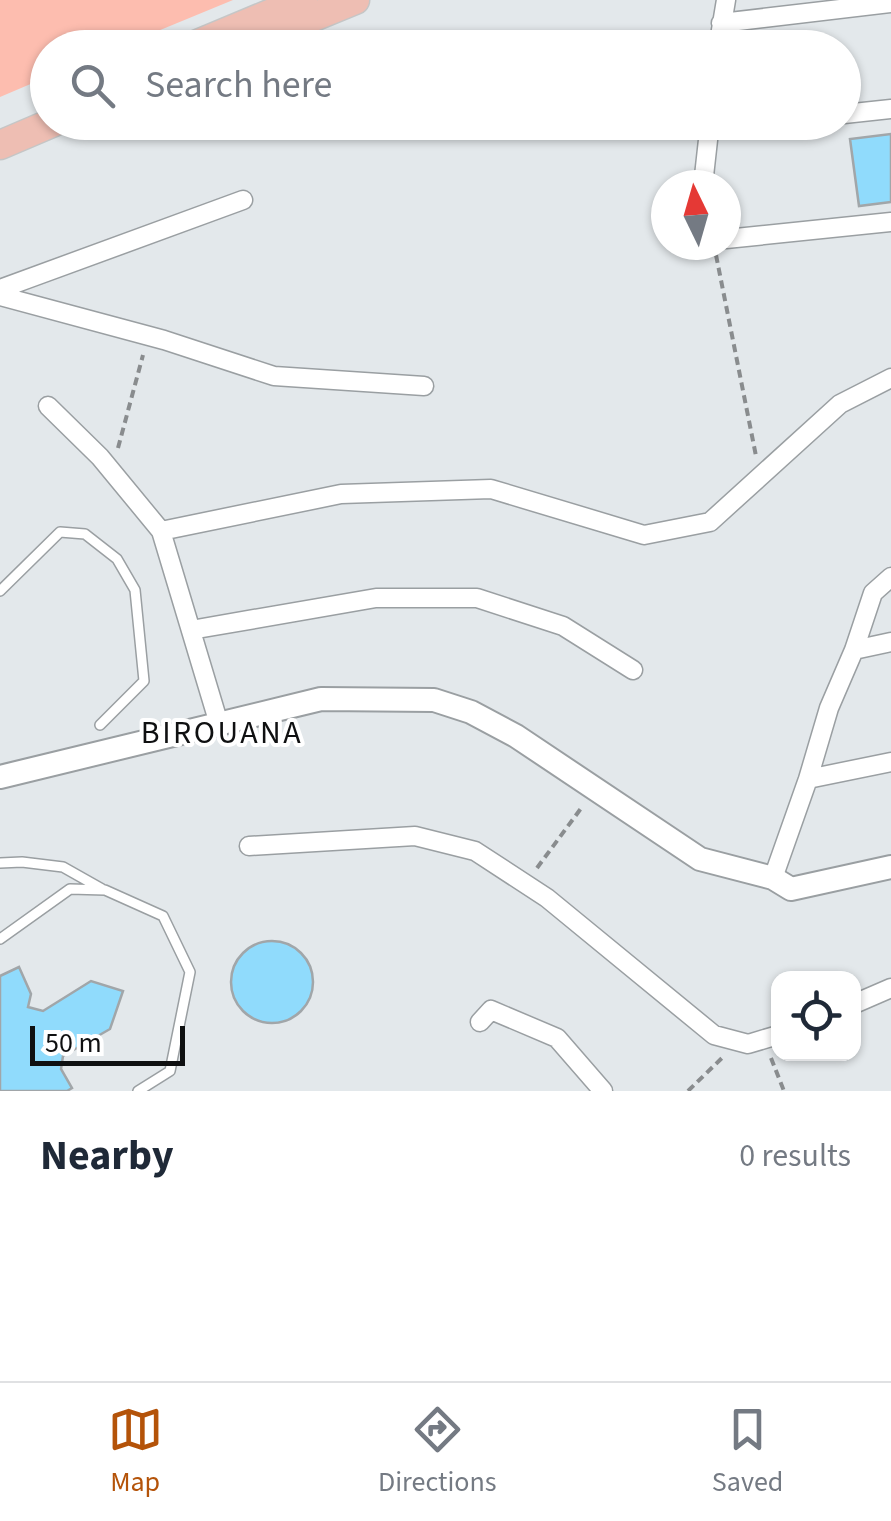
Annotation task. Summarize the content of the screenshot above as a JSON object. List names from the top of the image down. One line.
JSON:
{"districts":["BIROUANA"],"scale_bar":"50 m","north":"top","page":{"search":"Search here","scale":"50 m","heading":["Nearby","0 results"],"nav":["Map","Directions","Saved"]}}
